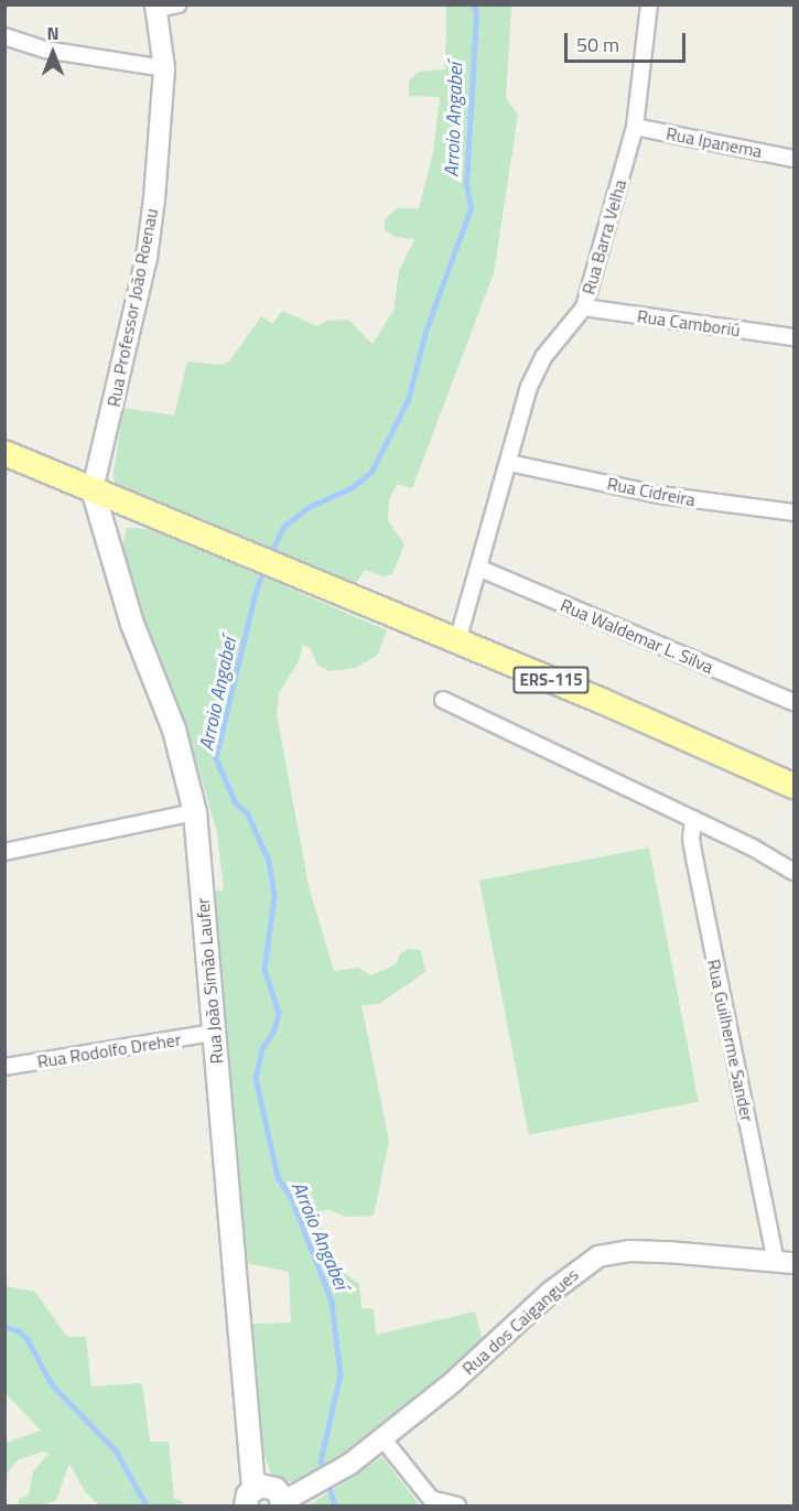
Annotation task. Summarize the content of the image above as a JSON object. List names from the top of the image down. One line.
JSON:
{"streets":{"main road":["ERS-115","Rua João Simão Laufer"],"street":["Rua Ipanema","Rua Barra Velha","Rua Professor João Roenau","Rua Camboriú","Rua Cidreira","Rua Waldemar L. Silva","Rua Guilherme Sander","Rua Rodolfo Dreher","Rua dos Caigangues"]},"crossings":[["Rua Ipanema","Rua Barra Velha"],["Rua Barra Velha","Rua Camboriú"],["Rua Barra Velha","Rua Cidreira"],["Rua Barra Velha","Rua Waldemar L. Silva"],["Rua Barra Velha","ERS-115"],["Rua Professor João Roenau","ERS-115"],["Rua Professor João Roenau","Rua João Simão Laufer"],["ERS-115","Rua João Simão Laufer"],["Rua João Simão Laufer","Rua Rodolfo Dreher"],["Rua Guilherme Sander","Rua dos Caigangues"]],"water":["Arroio Angabeí"],"scale_bar":"50 m","north":"top"}
